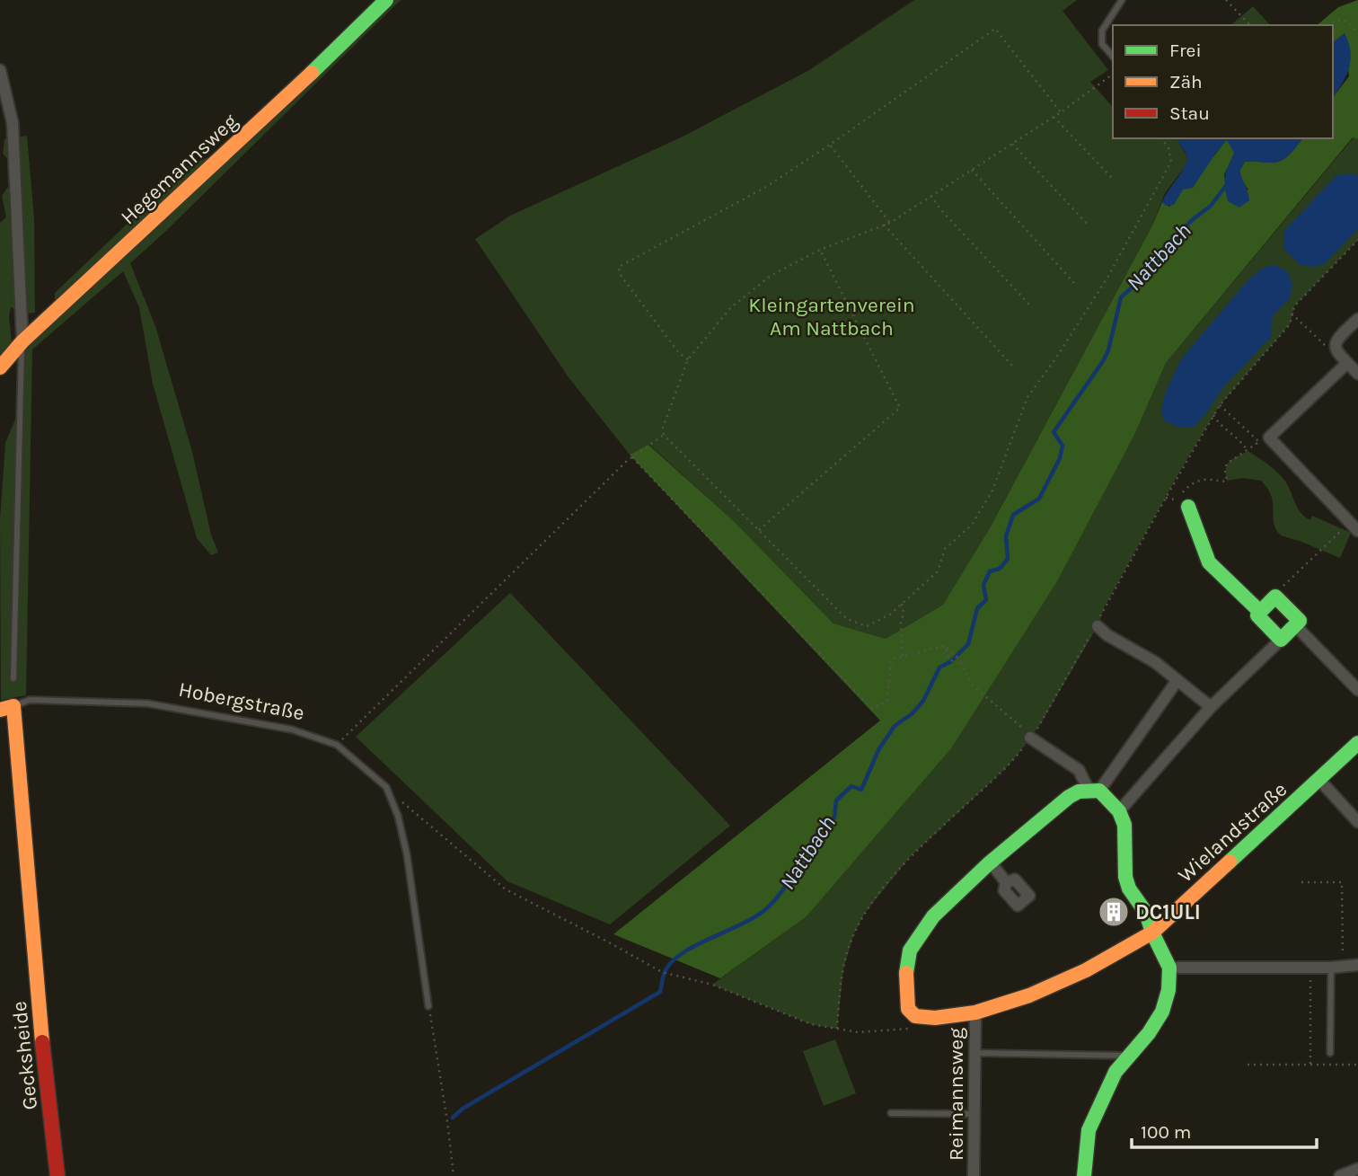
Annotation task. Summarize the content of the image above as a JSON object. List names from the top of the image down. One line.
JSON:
{"streets":{"street":["Hegemannsweg","Wielandstraße","Gecksheide","Reimannsweg"],"lane":["Hobergstraße"]},"crossings":[["Hobergstraße","Gecksheide"],["Wielandstraße","Reimannsweg"]],"water":["Nattbach"],"parks":["Kleingartenverein Am Nattbach"],"places":{"building":["DC1ULI"]},"legend":["Frei","Zäh","Stau"],"scale_bar":"100 m"}
